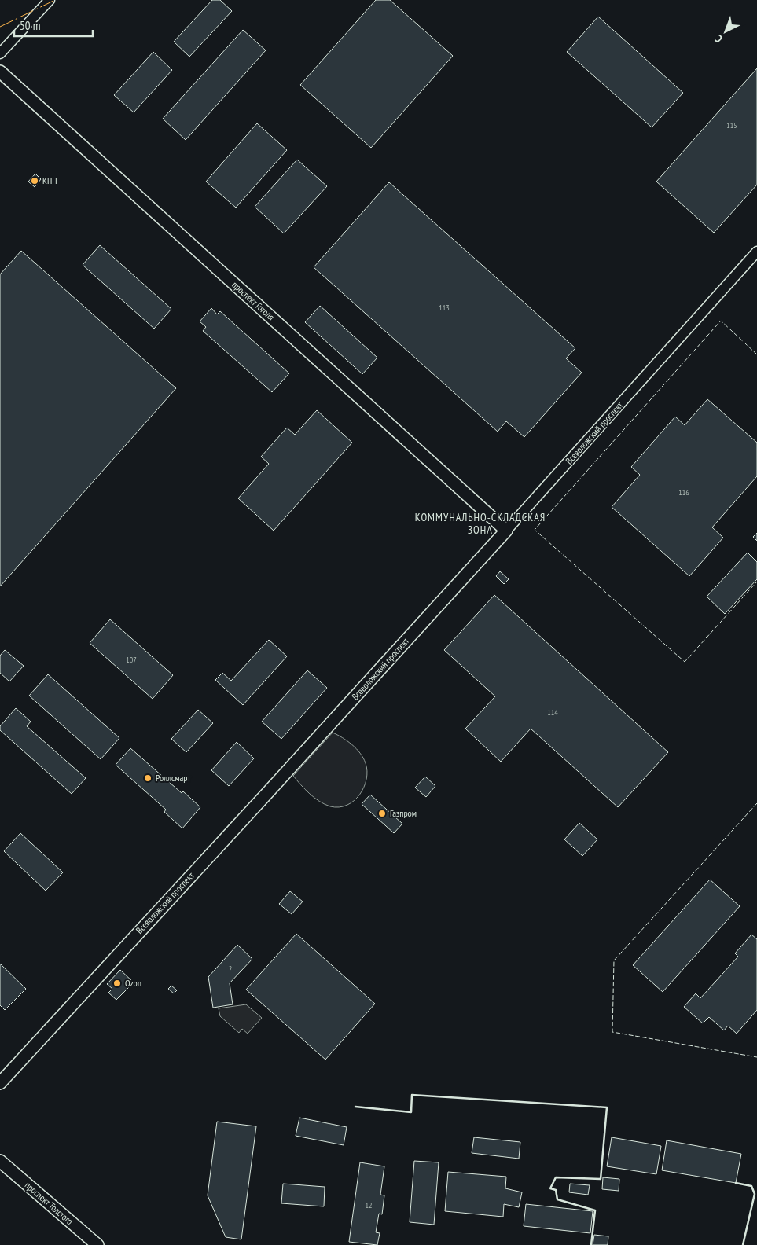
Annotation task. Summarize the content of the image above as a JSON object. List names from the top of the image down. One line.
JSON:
{"streets":{"street":["проспект Гоголя","Всеволожский проспект","проспект Толстого"]},"crossings":[["проспект Гоголя","Всеволожский проспект"]],"districts":["КОММУНАЛЬНО-СКЛАДСКАЯ ЗОНА"],"places":["КПП","Роллсмарт","Газпром","Ozon"],"house_numbers":["115","113","116","107","114","2","12"],"scale_bar":"50 m","north":"bottom left"}
